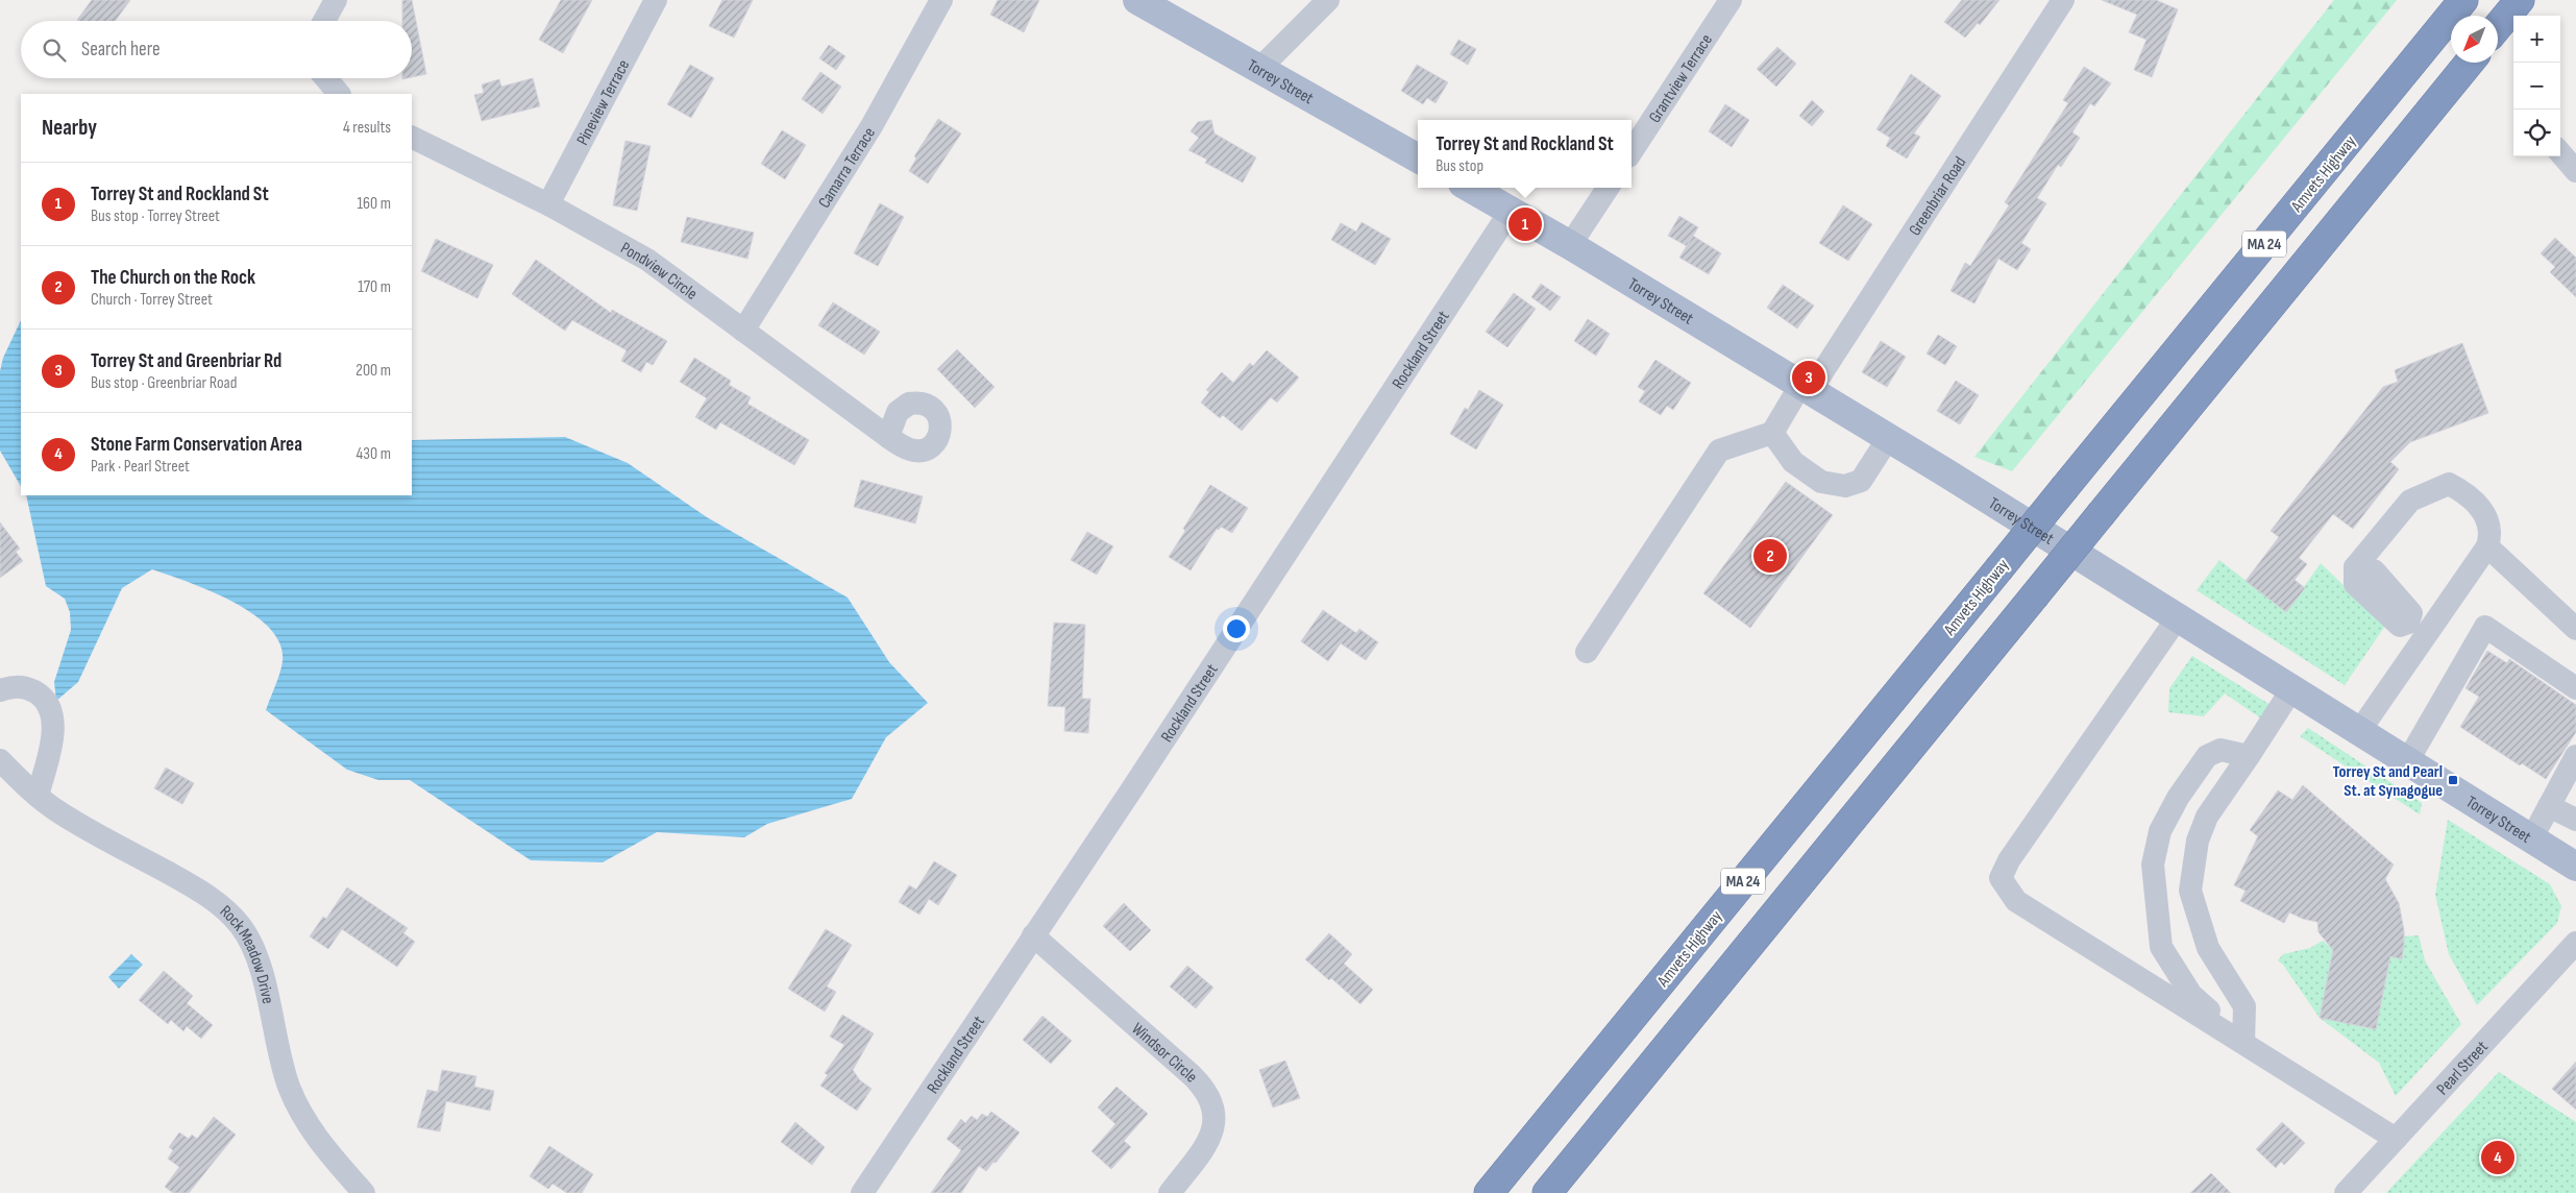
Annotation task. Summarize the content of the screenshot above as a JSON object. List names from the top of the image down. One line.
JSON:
{"streets":{"highway":["Amvets Highway","MA 24"],"main road":["Torrey Street"],"street":["Grantview Terrace","Pineview Terrace","Camarra Terrace","Greenbriar Road","Pondview Circle","Rockland Street","Rock Meadow Drive","Windsor Circle","Pearl Street"]},"crossings":[["Torrey Street","Greenbriar Road"],["Torrey Street","Rockland Street"],["Pineview Terrace","Pondview Circle"],["Camarra Terrace","Pondview Circle"],["Rockland Street","Windsor Circle"]],"places":{"transit":["Torrey St and Pearl St. at Synagogue"]},"north":"bottom left","page":{"map_buttons":["+","−"],"search":"Search here","heading":["Nearby","4 results"],"popup":["Torrey St and Rockland St","Bus stop"],"list":[{"mark":"1","name":"Torrey St and Rockland St","note":"Bus stop · Torrey Street","value":"160 m"},{"mark":"2","name":"The Church on the Rock","note":"Church · Torrey Street","value":"170 m"},{"mark":"3","name":"Torrey St and Greenbriar Rd","note":"Bus stop · Greenbriar Road","value":"200 m"},{"mark":"4","name":"Stone Farm Conservation Area","note":"Park · Pearl Street","value":"430 m"}],"pins":["1","3","2","4"]}}
